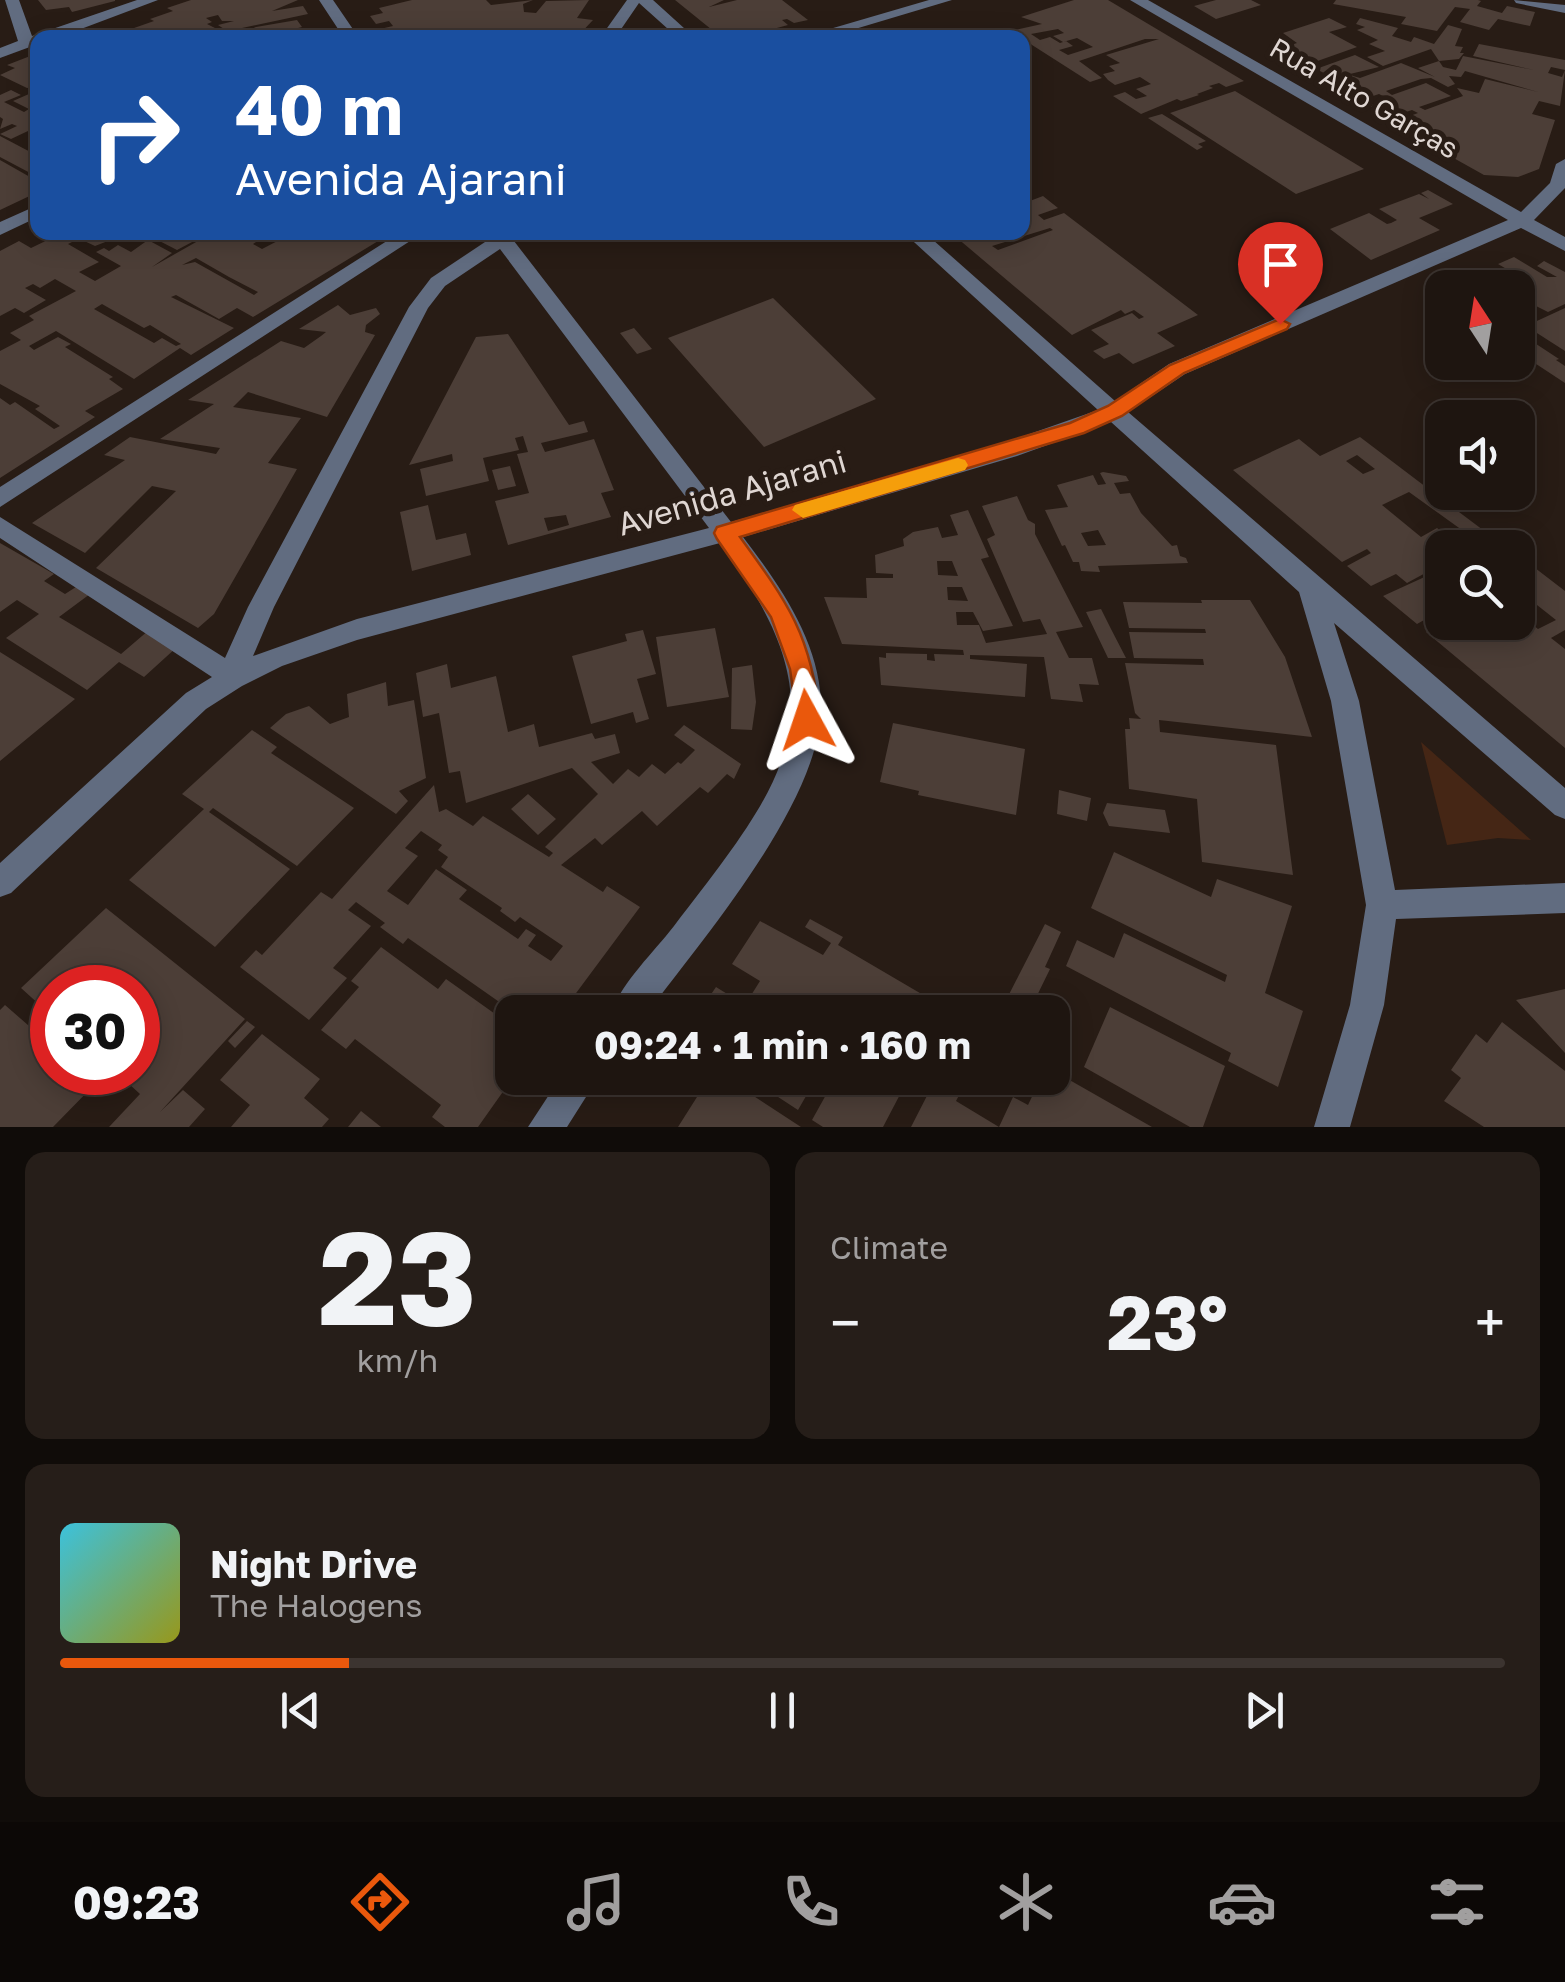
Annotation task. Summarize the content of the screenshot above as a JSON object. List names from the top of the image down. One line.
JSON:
{"streets":{"street":["Rua Alto Garças","Avenida Ajarani"]},"crossings":[["Rua Alto Garças","Avenida Ajarani"]],"north":"top","page":{"turn":["40 m","Avenida Ajarani"],"limit":"30","trip":"09:24 · 1 min · 160 m","tile":[["23","km/h"],"Climate"],"heat":["−","23°","+"],"song":["Night Drive","The Halogens"],"tabs":"09:23"}}
